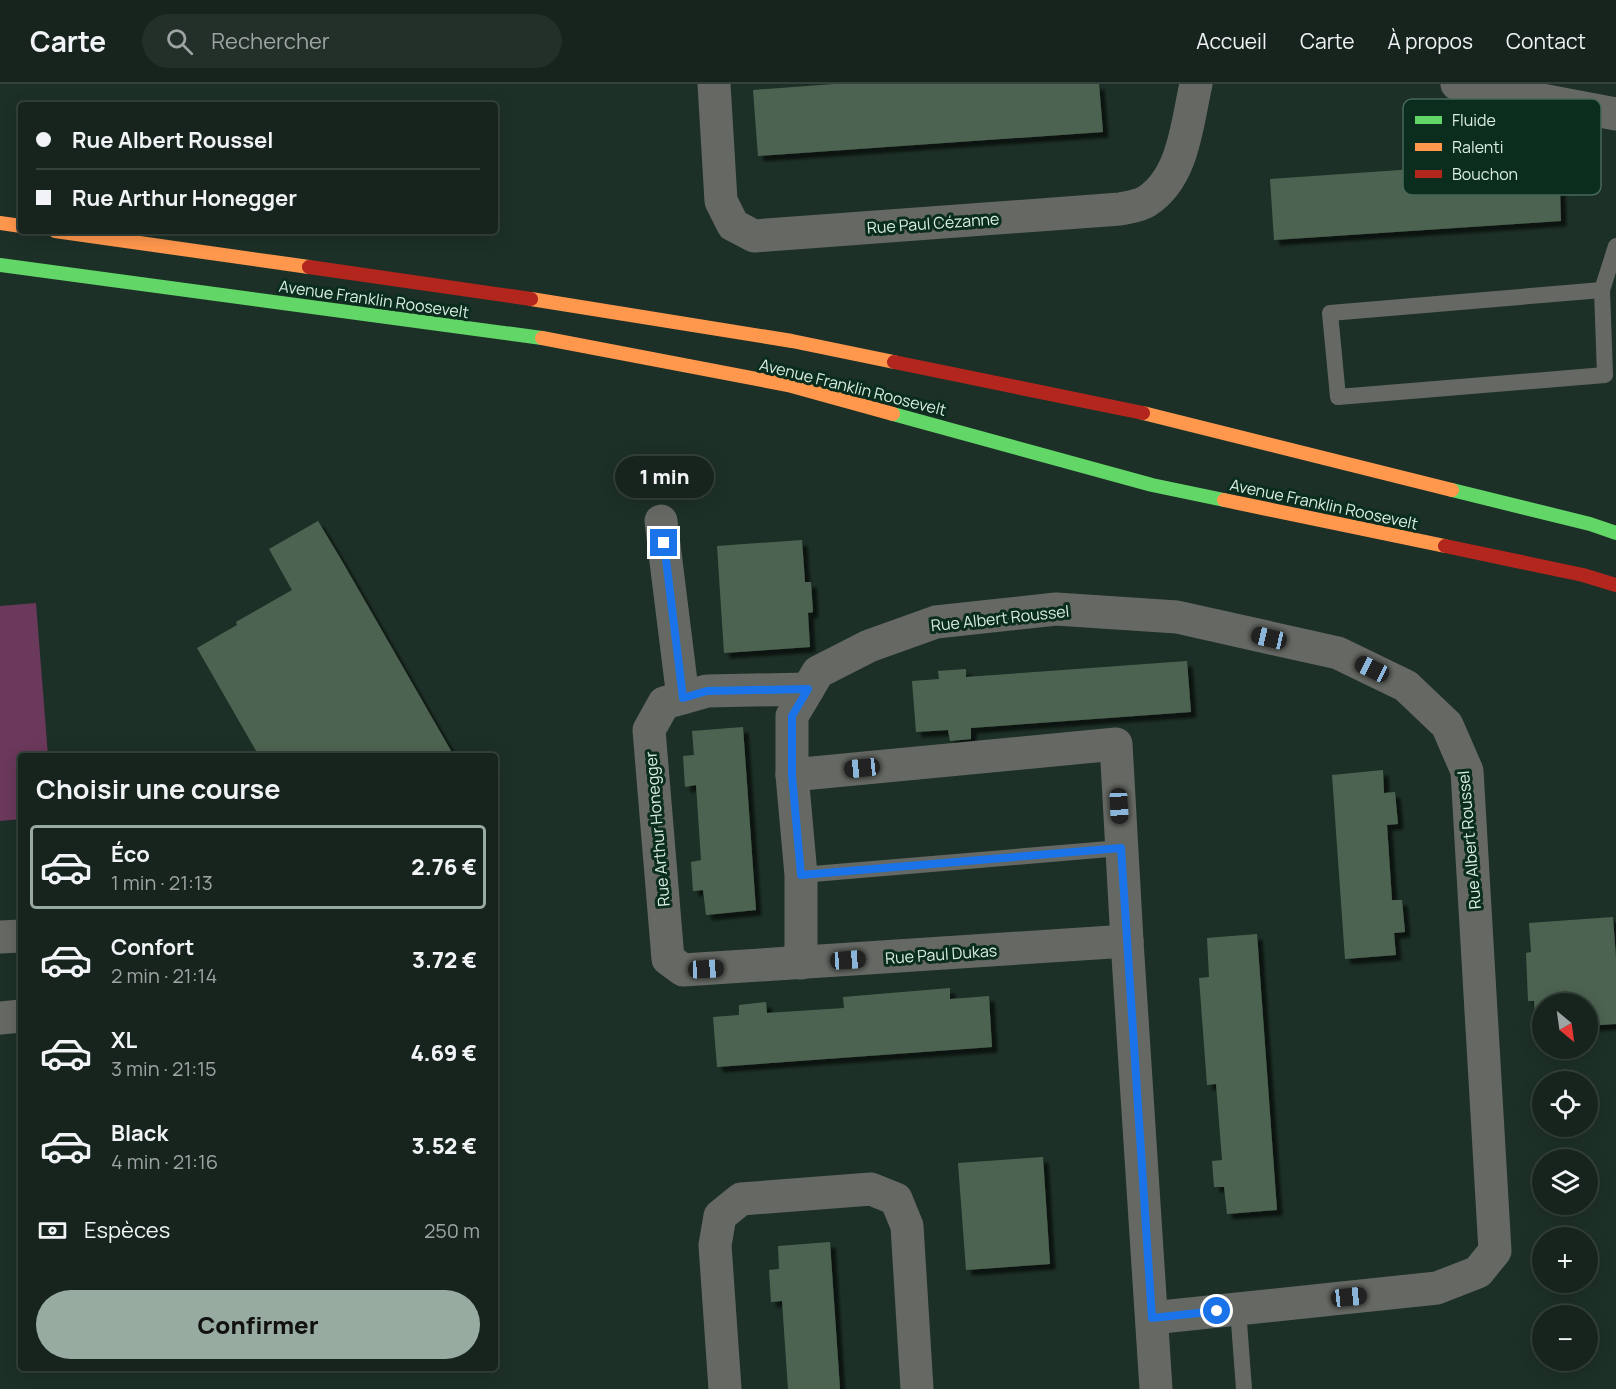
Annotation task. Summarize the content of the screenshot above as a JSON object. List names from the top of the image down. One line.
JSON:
{"streets":{"street":["Rue Paul Cézanne","Avenue Franklin Roosevelt","Rue Albert Roussel","Rue Arthur Honegger","Rue Paul Dukas"]},"crossings":[["Rue Albert Roussel","Rue Arthur Honegger"],["Rue Albert Roussel","Rue Paul Dukas"],["Rue Arthur Honegger","Rue Paul Dukas"]],"legend":["Fluide","Ralenti","Bouchon"],"north":"bottom right","page":{"header":"Carte","search":"Rechercher","nav":["Accueil","Carte","À propos","Contact"],"banner":["Rue Albert Roussel","Rue Arthur Honegger"],"bubble":"1 min","heading":"Choisir une course","list":[{"name":"Éco","note":"1 min · 21:13","value":"2.76 €"},{"name":"Confort","note":"2 min · 21:14","value":"3.72 €"},{"name":"XL","note":"3 min · 21:15","value":"4.69 €"},{"name":"Black","note":"4 min · 21:16","value":"3.52 €"}],"map_buttons":["+","−"],"pay":["Espèces","250 m"],"buttons":"Confirmer"}}
